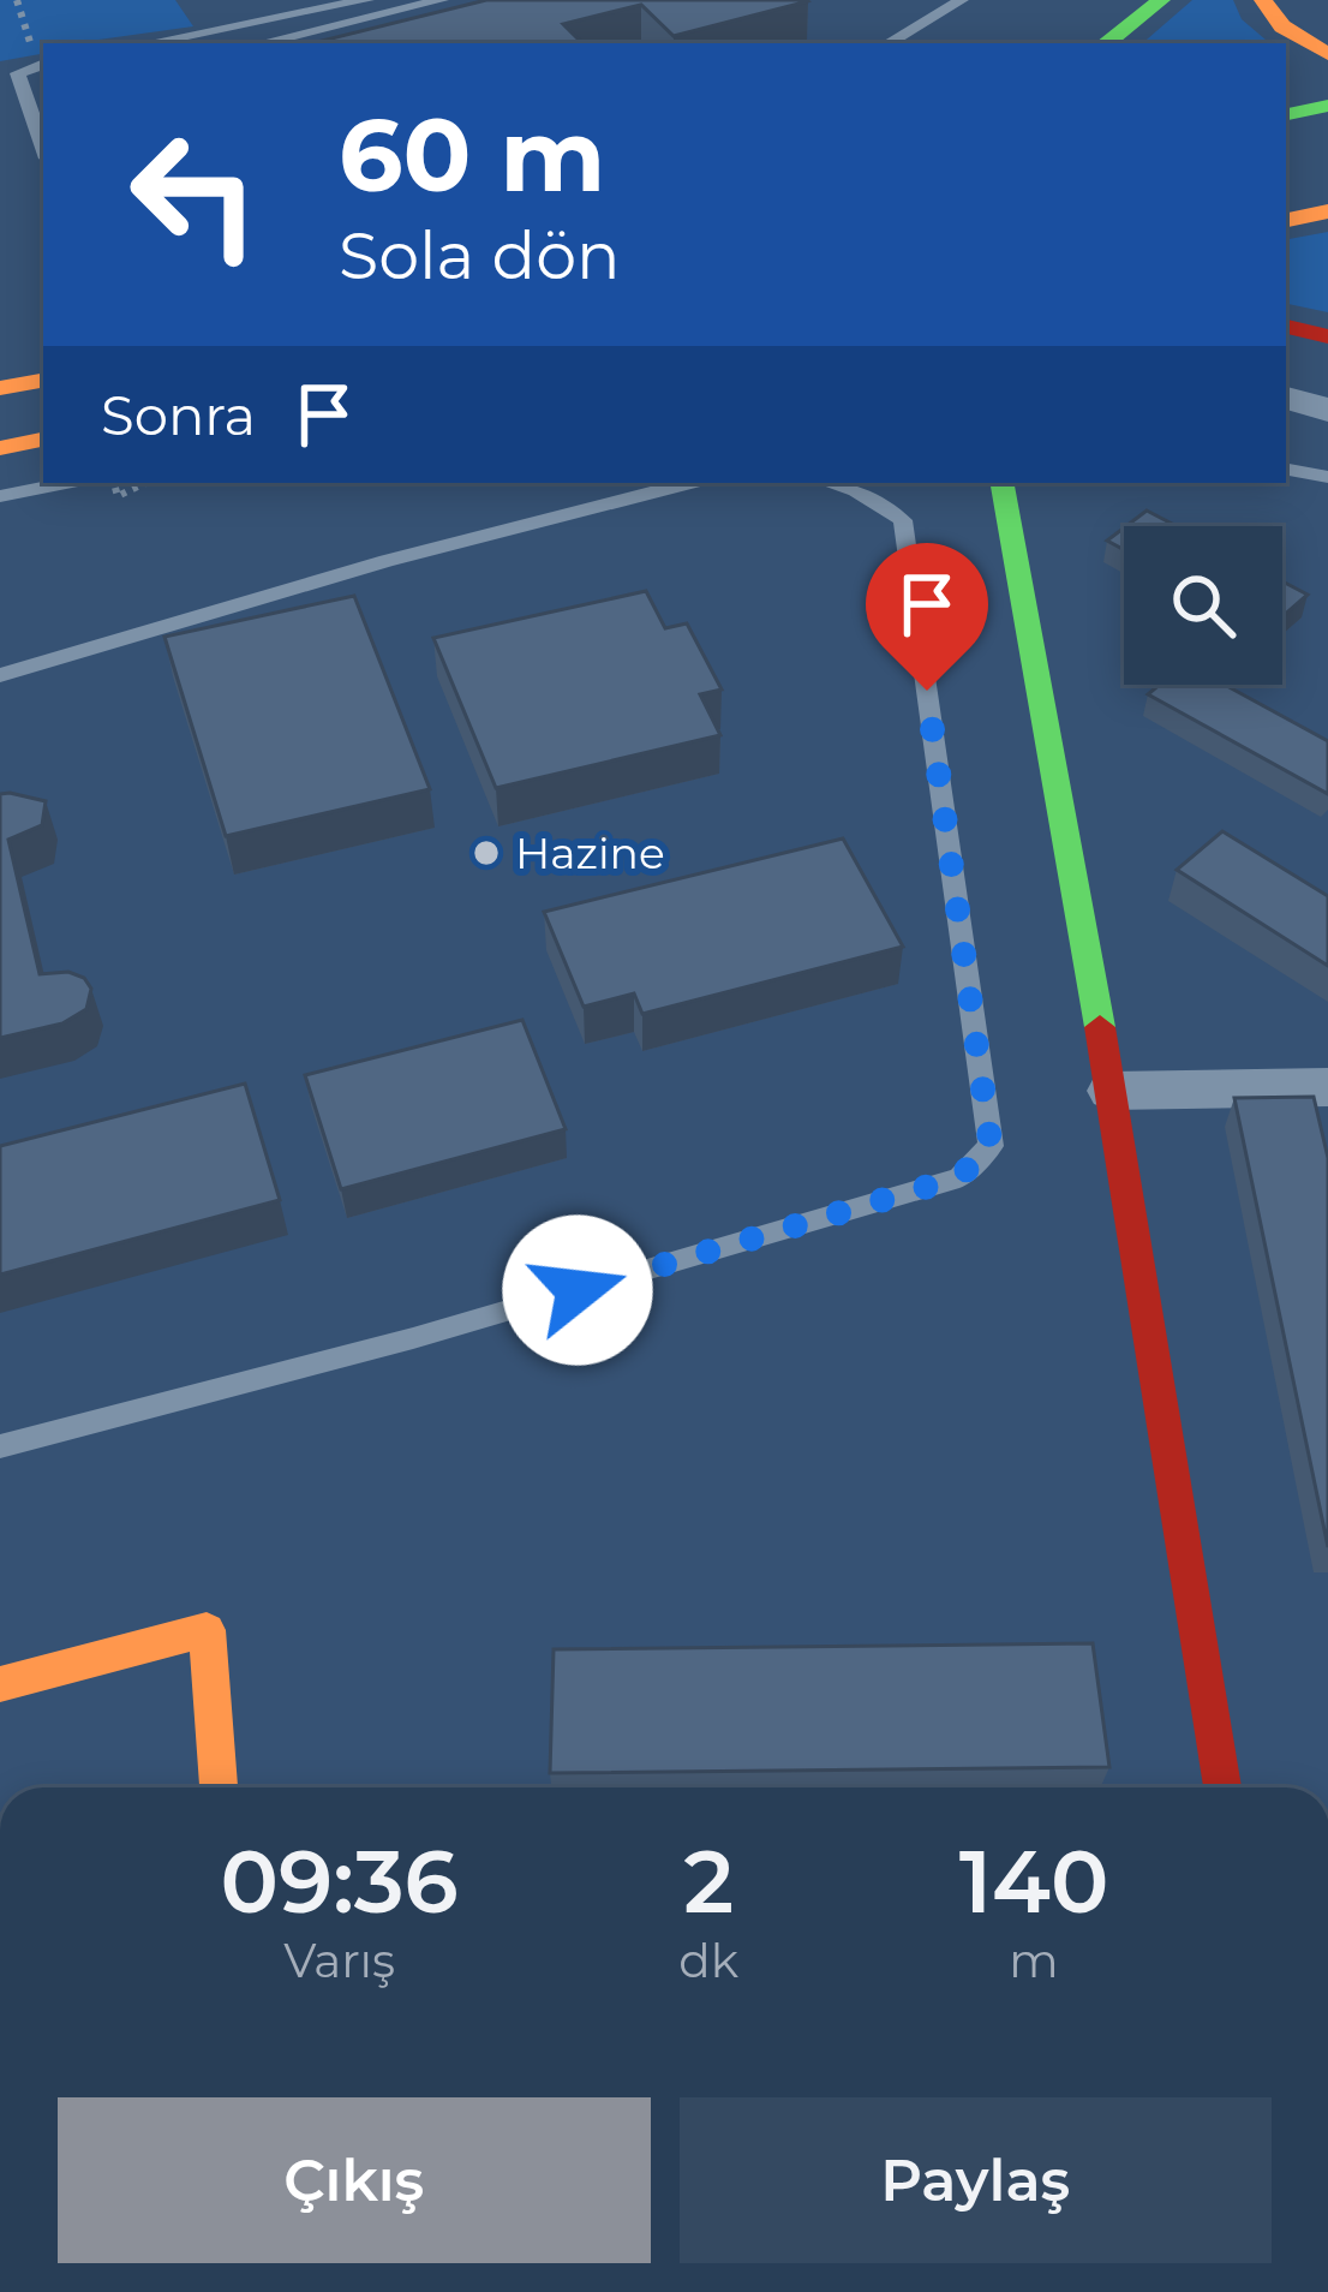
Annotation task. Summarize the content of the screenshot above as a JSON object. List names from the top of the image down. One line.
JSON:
{"places":["Hazine"],"page":{"turn":["60 m","Sola dön"],"then":"Sonra","eta":["09:36","Varış","2","dk","140","m"],"buttons":["Çıkış","Paylaş"]}}
